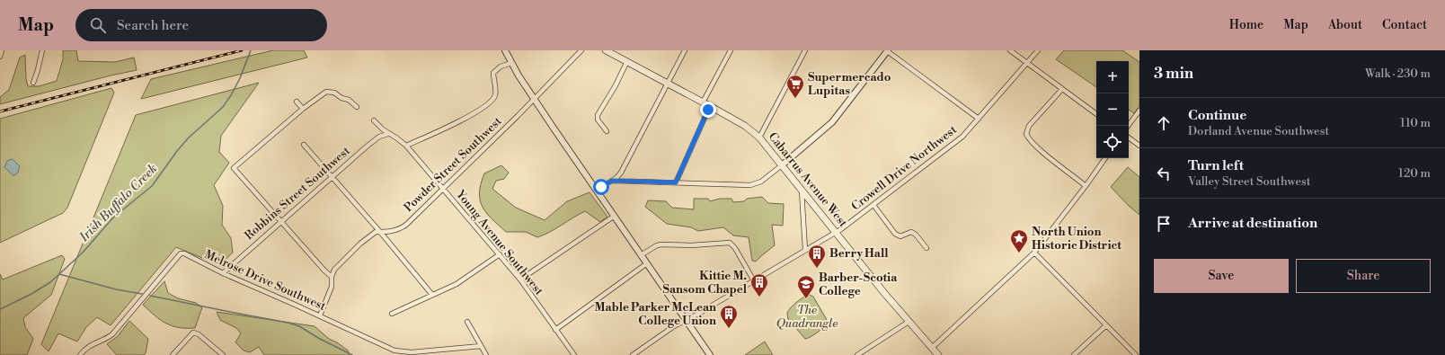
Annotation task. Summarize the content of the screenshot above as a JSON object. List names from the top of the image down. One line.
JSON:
{"streets":{"main road":["Cabarrus Avenue West"],"street":["Powder Street Southwest","Crowell Drive Northwest","Robbins Street Southwest","Young Avenue Southwest","Melrose Drive Southwest"]},"crossings":[["Powder Street Southwest","Young Avenue Southwest"],["Crowell Drive Northwest","Cabarrus Avenue West"],["Robbins Street Southwest","Young Avenue Southwest"],["Robbins Street Southwest","Melrose Drive Southwest"]],"water":["Irish Buffalo Creek"],"parks":["The Quadrangle"],"places":{"supermarket":["Supermercado Lupitas"],"place":["North Union Historic District"],"building":["Berry Hall","Kittie M. Sansom Chapel","Mable Parker McLean College Union"],"school or university":["Barber-Scotia College"]},"page":{"header":"Map","search":"Search here","nav":["Home","Map","About","Contact"],"heading":["3 min","Walk · 230 m"],"map_buttons":["+","−"],"list":[["Continue","Dorland Avenue Southwest","110 m"],["Turn left","Valley Street Southwest","120 m"],"Arrive at destination"],"buttons":["Save","Share"]}}
